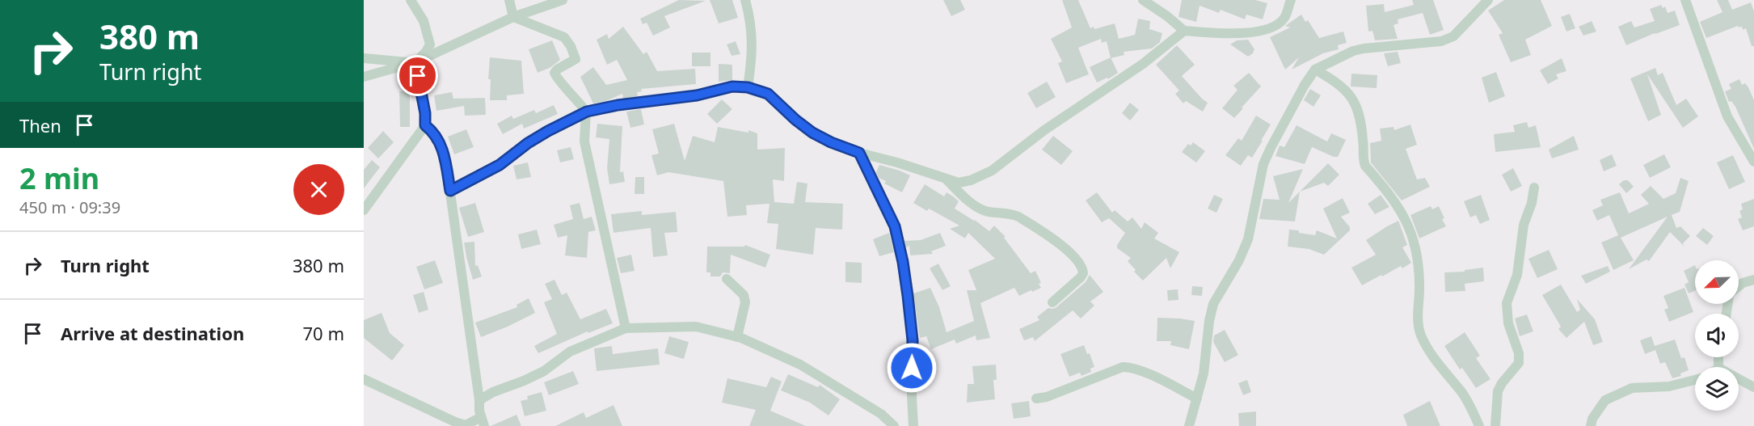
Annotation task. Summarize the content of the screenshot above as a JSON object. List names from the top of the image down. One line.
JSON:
{"north":"bottom left","page":{"turn":["380 m","Turn right"],"then":"Then","heading":["2 min","450 m · 09:39"],"list":[{"name":"Turn right","value":"380 m"},{"name":"Arrive at destination","value":"70 m"}]}}
